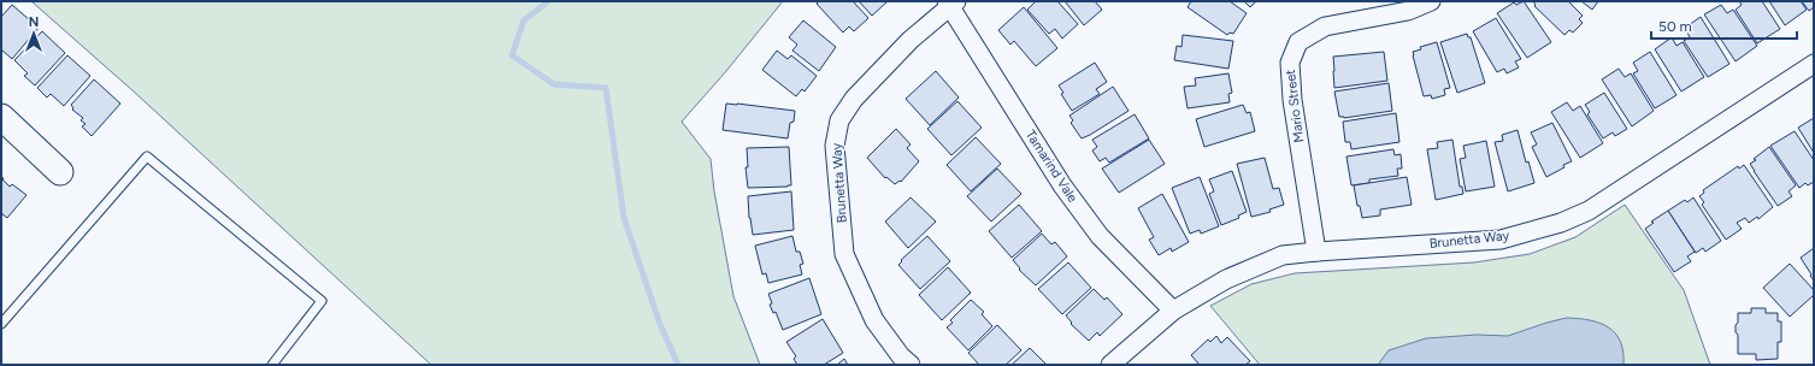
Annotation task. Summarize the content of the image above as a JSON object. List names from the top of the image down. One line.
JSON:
{"streets":{"street":["Mario Street","Tamarind Vale","Brunetta Way"]},"crossings":[["Mario Street","Brunetta Way"],["Tamarind Vale","Brunetta Way"]],"scale_bar":"50 m","north":"top"}
